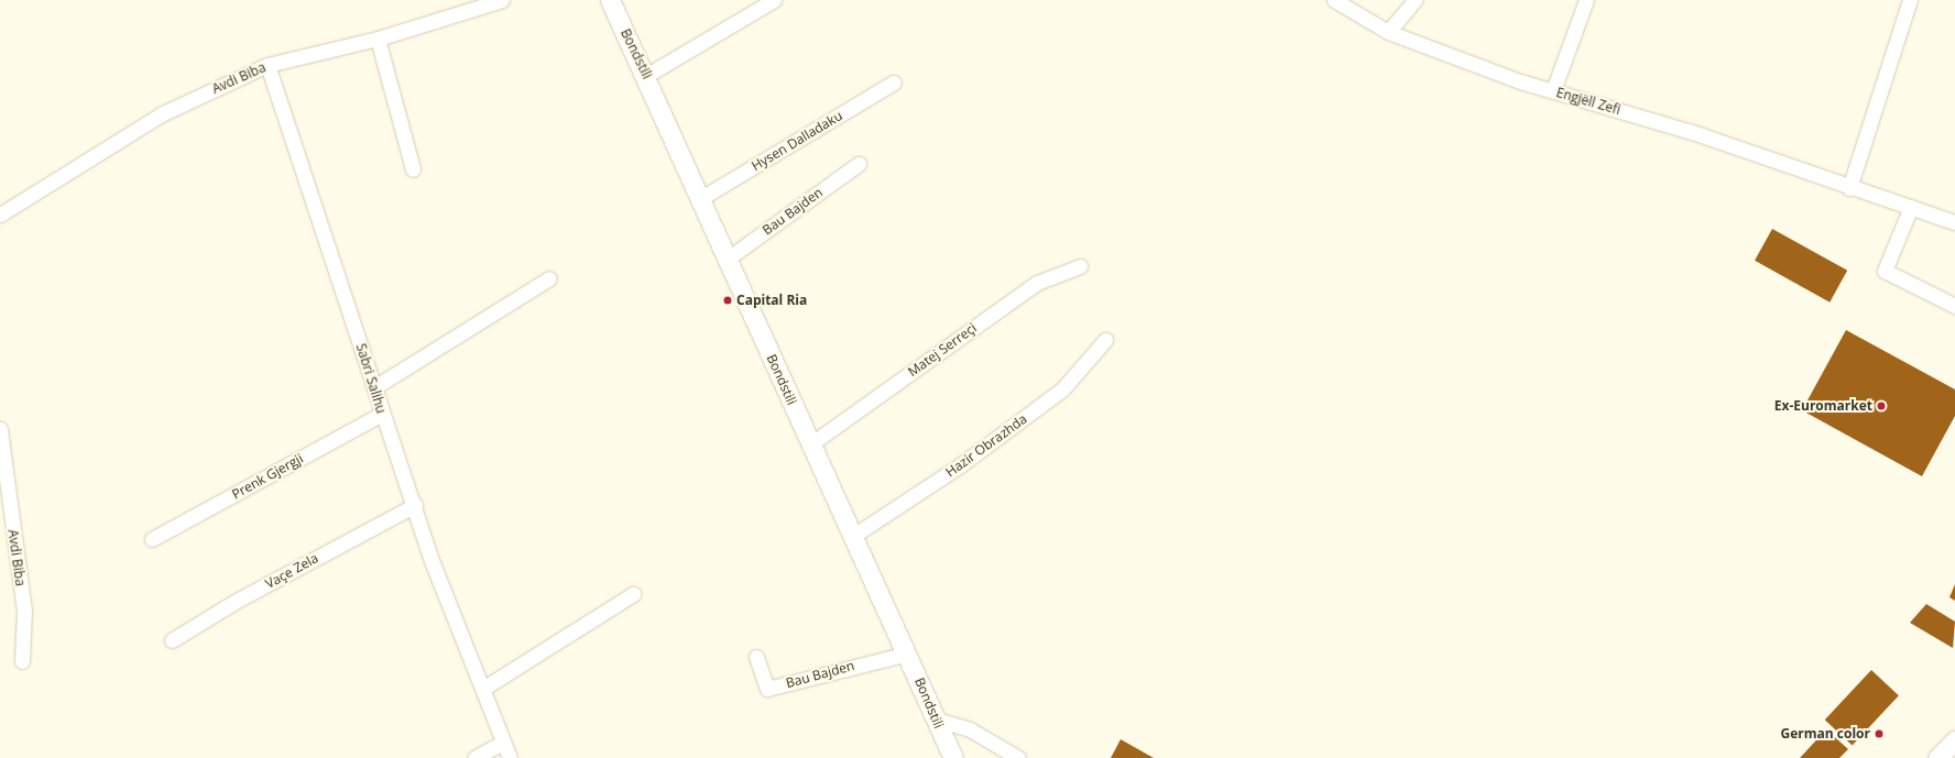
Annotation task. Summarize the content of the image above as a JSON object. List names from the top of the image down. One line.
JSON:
{"streets":{"main road":["Bondstili"],"street":["Avdi Biba","Engjëll Zefi","Hysen Dalladaku","Bau Bajden","Matej Serreçi","Sabri Salihu","Hazir Obrazhda","Prenk Gjergji","Vaçe Zela"]},"crossings":[["Bondstili","Hysen Dalladaku"],["Bondstili","Bau Bajden"],["Bondstili","Matej Serreçi"],["Bondstili","Hazir Obrazhda"],["Avdi Biba","Sabri Salihu"],["Sabri Salihu","Prenk Gjergji"],["Sabri Salihu","Vaçe Zela"]],"places":["Capital Ria","Ex-Euromarket","German color"]}
